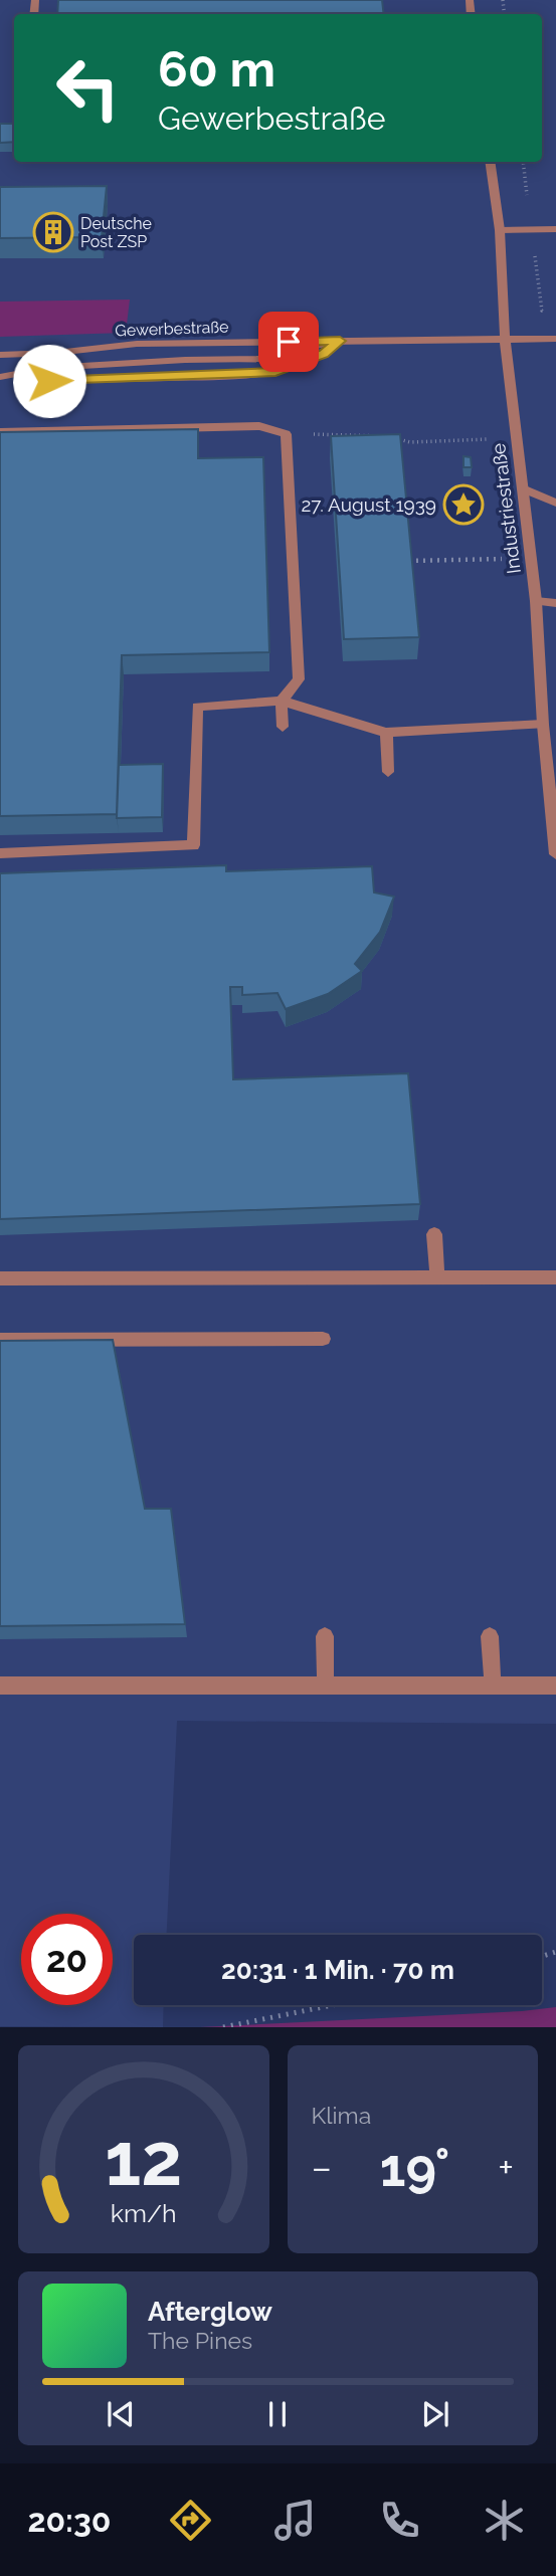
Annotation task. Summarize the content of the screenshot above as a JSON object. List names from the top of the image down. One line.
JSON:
{"streets":{"street":["Gewerbestraße","Industriestraße"]},"crossings":[["Gewerbestraße","Industriestraße"]],"places":{"building":["Deutsche Post ZSP"],"place":["27. August 1939"]},"page":{"turn":["60 m","Gewerbestraße"],"limit":"20","trip":"20:31 · 1 Min. · 70 m","tile":"Klima","heat":["−","19°","+"],"song":["Afterglow","The Pines"],"tabs":"20:30","gauge":["12","km/h"]}}
